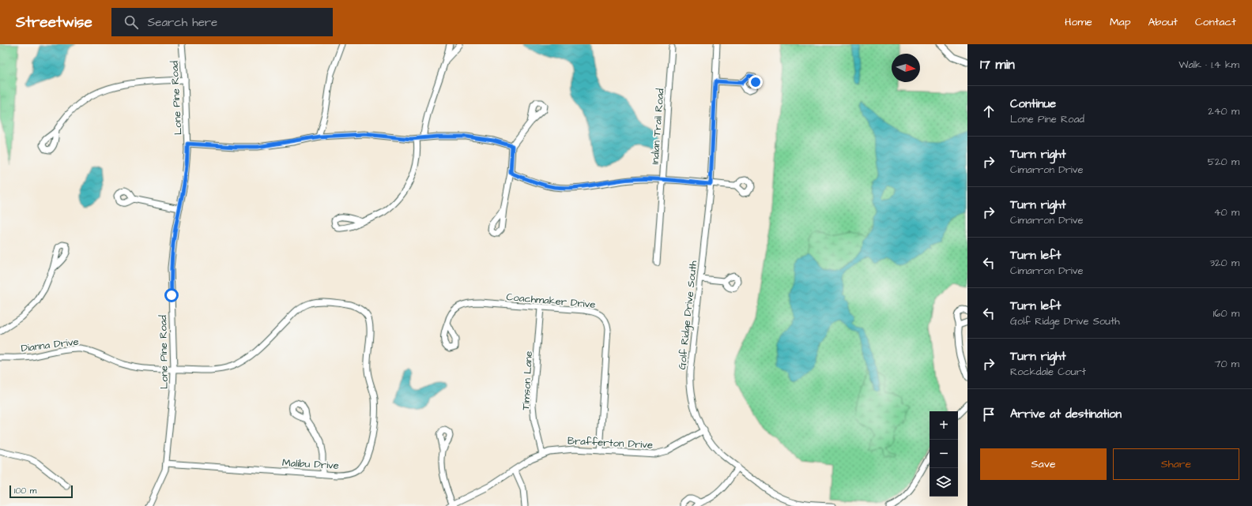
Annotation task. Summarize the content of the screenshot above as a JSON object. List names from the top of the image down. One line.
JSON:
{"streets":{"street":["Lone Pine Road","Indian Trail Road","Coachmaker Drive","Golf Ridge Drive South","Dianna Drive","Timson Lane","Brafferton Drive","Malibu Drive"]},"crossings":[["Lone Pine Road","Dianna Drive"],["Lone Pine Road","Malibu Drive"],["Coachmaker Drive","Timson Lane"],["Coachmaker Drive","Brafferton Drive"],["Golf Ridge Drive South","Brafferton Drive"],["Dianna Drive","Malibu Drive"],["Timson Lane","Brafferton Drive"]],"scale_bar":"100 m","north":"right","page":{"header":"Streetwise","search":"Search here","nav":["Home","Map","About","Contact"],"heading":["17 min","Walk · 1.4 km"],"list":[["Continue","Lone Pine Road","240 m"],["Turn right","Cimarron Drive","520 m"],["Turn right","Cimarron Drive","40 m"],["Turn left","Cimarron Drive","320 m"],["Turn left","Golf Ridge Drive South","160 m"],["Turn right","Rockdale Court","70 m"],"Arrive at destination"],"map_buttons":["+","−"],"buttons":["Save","Share"],"scale":"100 m"}}
